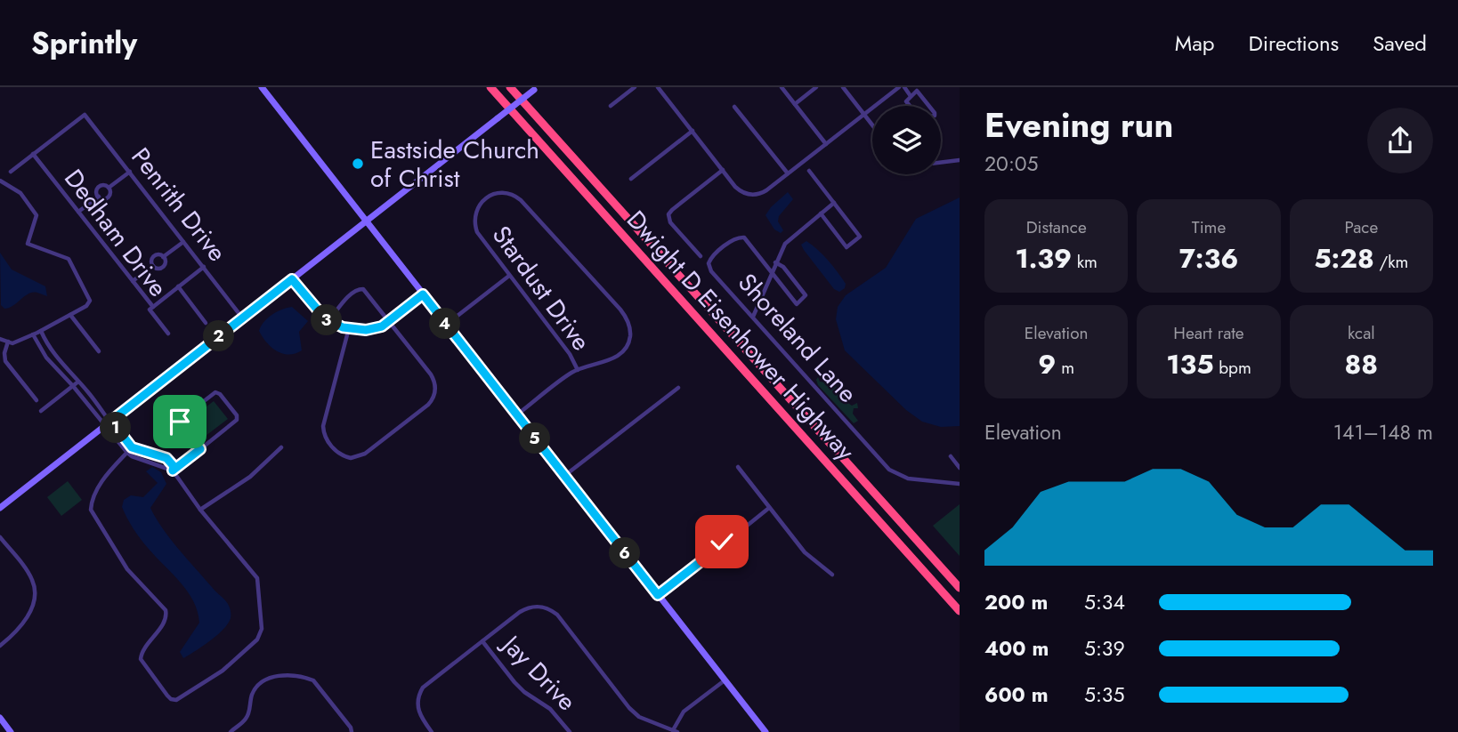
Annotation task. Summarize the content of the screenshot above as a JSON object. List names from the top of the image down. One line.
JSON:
{"streets":{"highway":["Dwight D Eisenhower Highway"],"street":["Penrith Drive","Dedham Drive","Stardust Drive","Shoreland Lane","Jay Drive"]},"crossings":[["Penrith Drive","Dedham Drive"]],"places":["Eastside Church of Christ"],"page":{"header":"Sprintly","nav":["Map","Directions","Saved"],"heading":["Evening run","20:05"],"stats":[["Distance","1.39 km"],["Time","7:36"],["Pace","5:28 /km"],["Elevation","9 m"],["Heart rate","135 bpm"],["kcal","88"]],"pins":["3","4","2","1","5","6"],"chart":["Elevation","141–148 m"],"list":[{"name":"200 m","note":"5:34"},{"name":"400 m","note":"5:39"},{"name":"600 m","note":"5:35"}]}}
